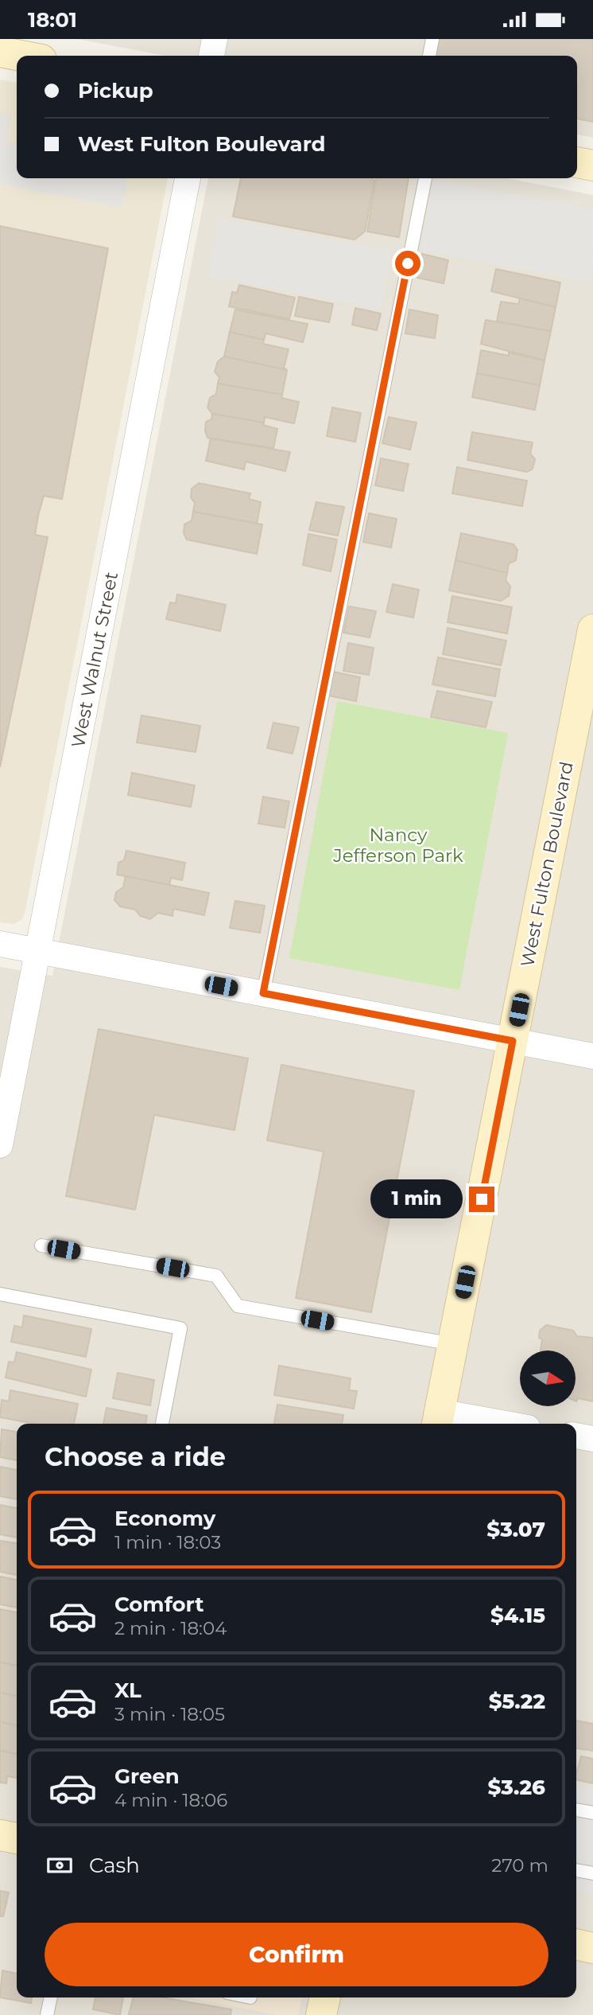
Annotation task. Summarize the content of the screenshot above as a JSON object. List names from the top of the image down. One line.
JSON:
{"streets":{"street":["West Walnut Street","West Fulton Boulevard"]},"parks":["Nancy Jefferson Park"],"north":"right","page":{"status":"18:01","banner":["Pickup","West Fulton Boulevard"],"bubble":"1 min","heading":"Choose a ride","list":[{"name":"Economy","note":"1 min · 18:03","value":"$3.07"},{"name":"Comfort","note":"2 min · 18:04","value":"$4.15"},{"name":"XL","note":"3 min · 18:05","value":"$5.22"},{"name":"Green","note":"4 min · 18:06","value":"$3.26"}],"pay":["Cash","270 m"],"buttons":"Confirm"}}
